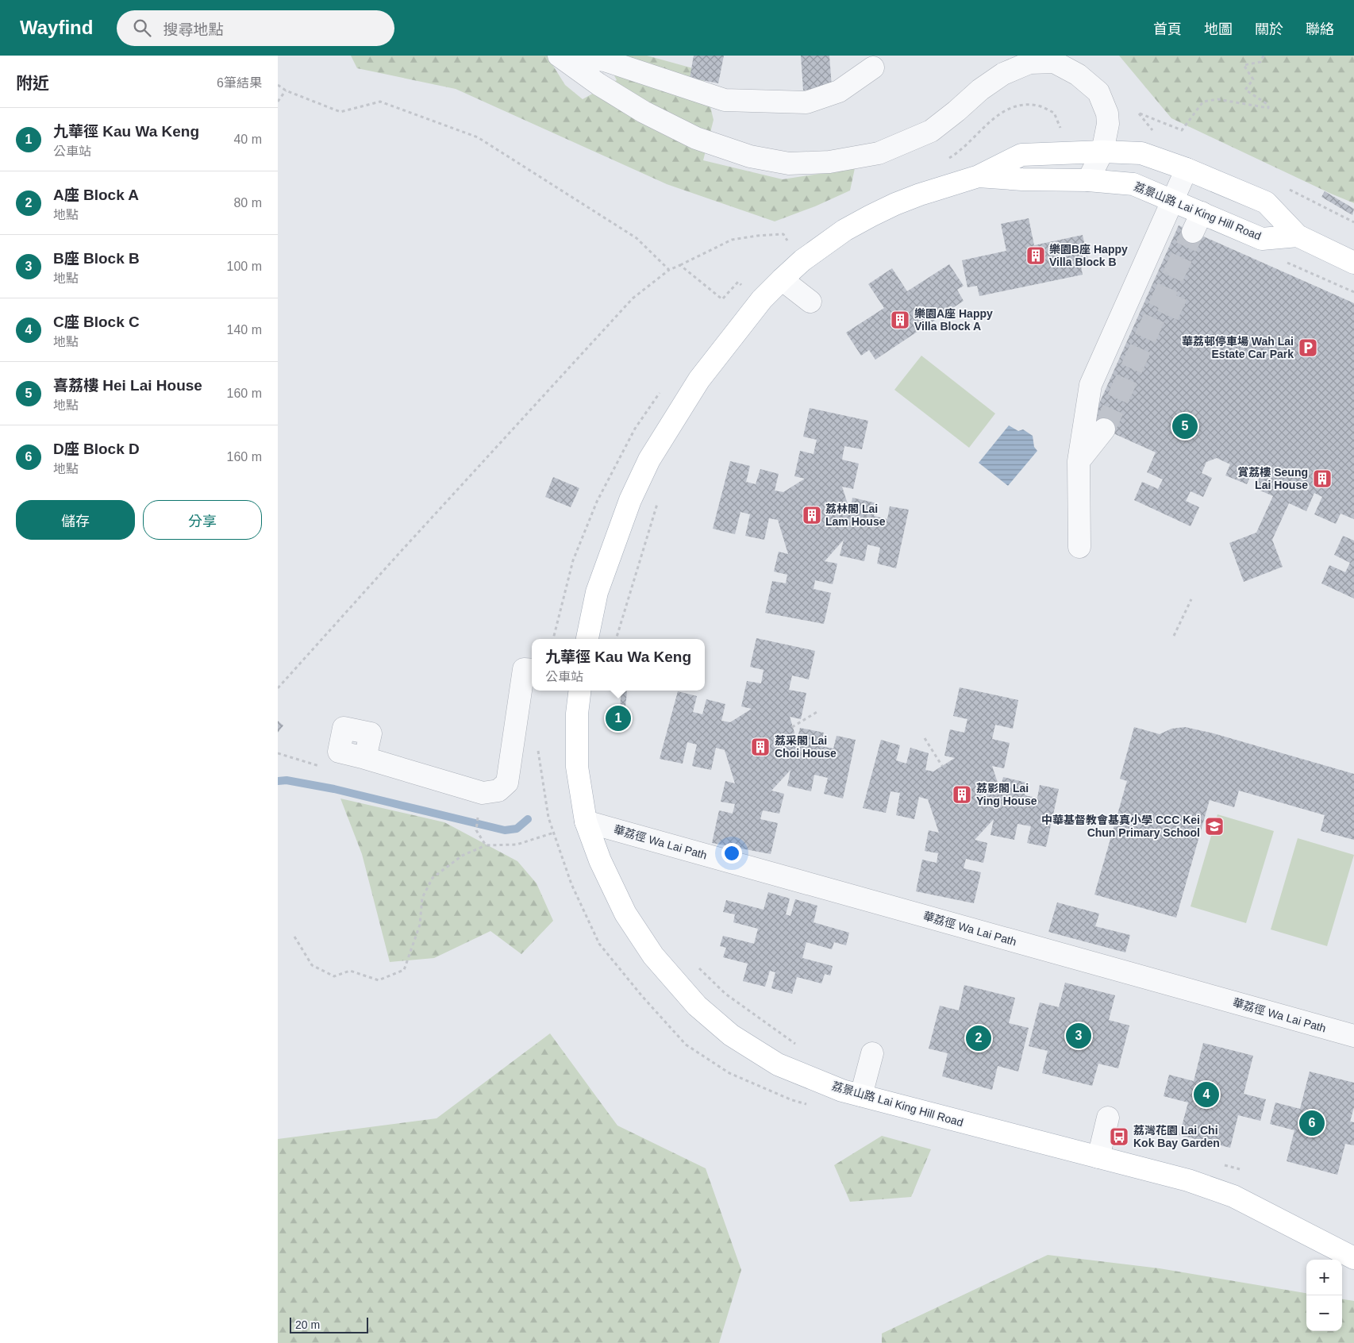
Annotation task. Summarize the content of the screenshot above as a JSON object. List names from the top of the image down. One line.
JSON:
{"streets":{"main road":["荔景山路 Lai King Hill Road"],"street":["華荔徑 Wa Lai Path"]},"crossings":[["荔景山路 Lai King Hill Road","華荔徑 Wa Lai Path"]],"places":{"building":["樂園B座 Happy Villa Block B","樂園A座 Happy Villa Block A","賞荔樓 Seung Lai House","荔林閣 Lai Lam House","荔采閣 Lai Choi House","荔影閣 Lai Ying House"],"parking":["華荔邨停車場 Wah Lai Estate Car Park"],"school or university":["中華基督教會基真小學 CCC Kei Chun Primary School"],"bus stop":["荔灣花園 Lai Chi Kok Bay Garden"]},"scale_bar":"20 m","page":{"header":"Wayfind","search":"搜尋地點","nav":["首頁","地圖","關於","聯絡"],"heading":["附近","6筆結果"],"list":[{"mark":"1","name":"九華徑 Kau Wa Keng","note":"公車站","value":"40 m"},{"mark":"2","name":"A座 Block A","note":"地點","value":"80 m"},{"mark":"3","name":"B座 Block B","note":"地點","value":"100 m"},{"mark":"4","name":"C座 Block C","note":"地點","value":"140 m"},{"mark":"5","name":"喜荔樓 Hei Lai House","note":"地點","value":"160 m"},{"mark":"6","name":"D座 Block D","note":"地點","value":"160 m"}],"pins":["5","1","3","2","4","6"],"buttons":["儲存","分享"],"popup":["九華徑 Kau Wa Keng","公車站"],"map_buttons":["+","−"],"scale":"20 m"}}
